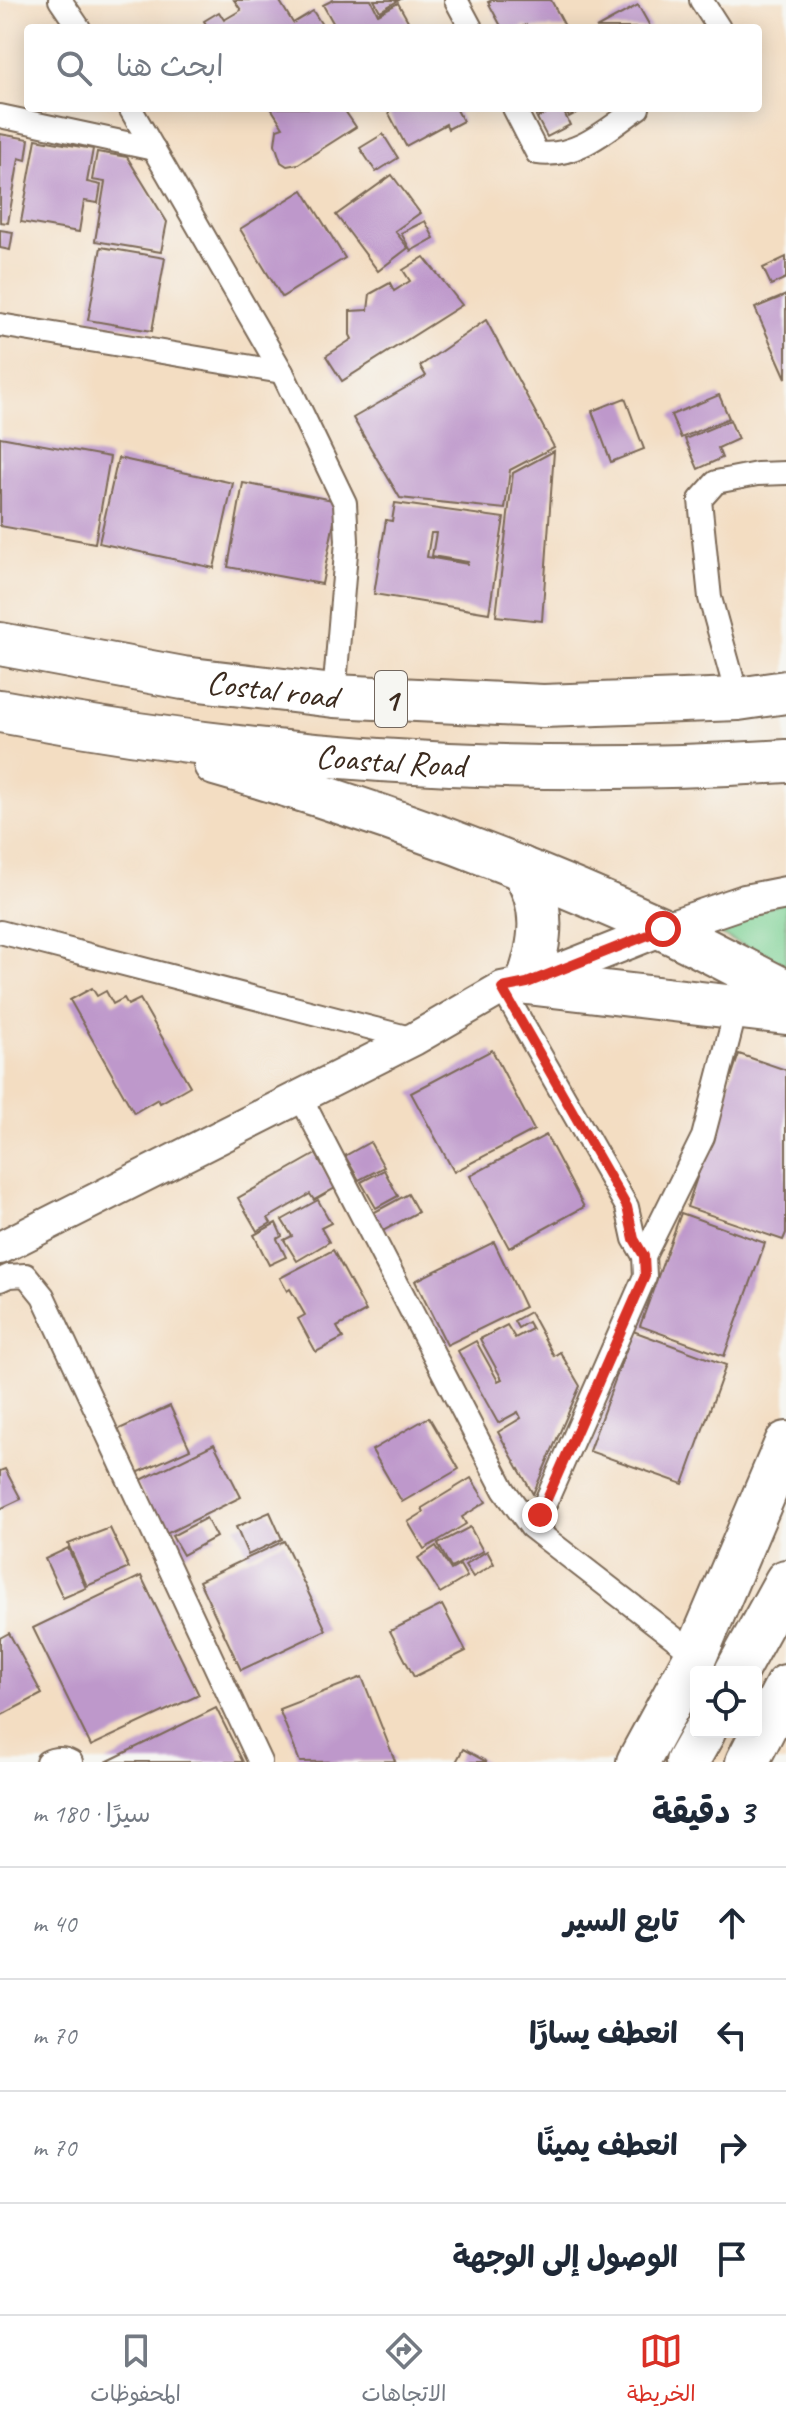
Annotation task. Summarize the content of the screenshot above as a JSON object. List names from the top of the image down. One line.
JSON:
{"streets":{"highway":["Costal road","1","Coastal Road"]},"page":{"search":"ابحث هنا","heading":["3 دقيقة","سيرًا · 180 m"],"list":[["تابع السير","40 m"],["انعطف يسارًا","70 m"],["انعطف يمينًا","70 m"],"الوصول إلى الوجهة"],"nav":["الخريطة","الاتجاهات","المحفوظات"]}}
